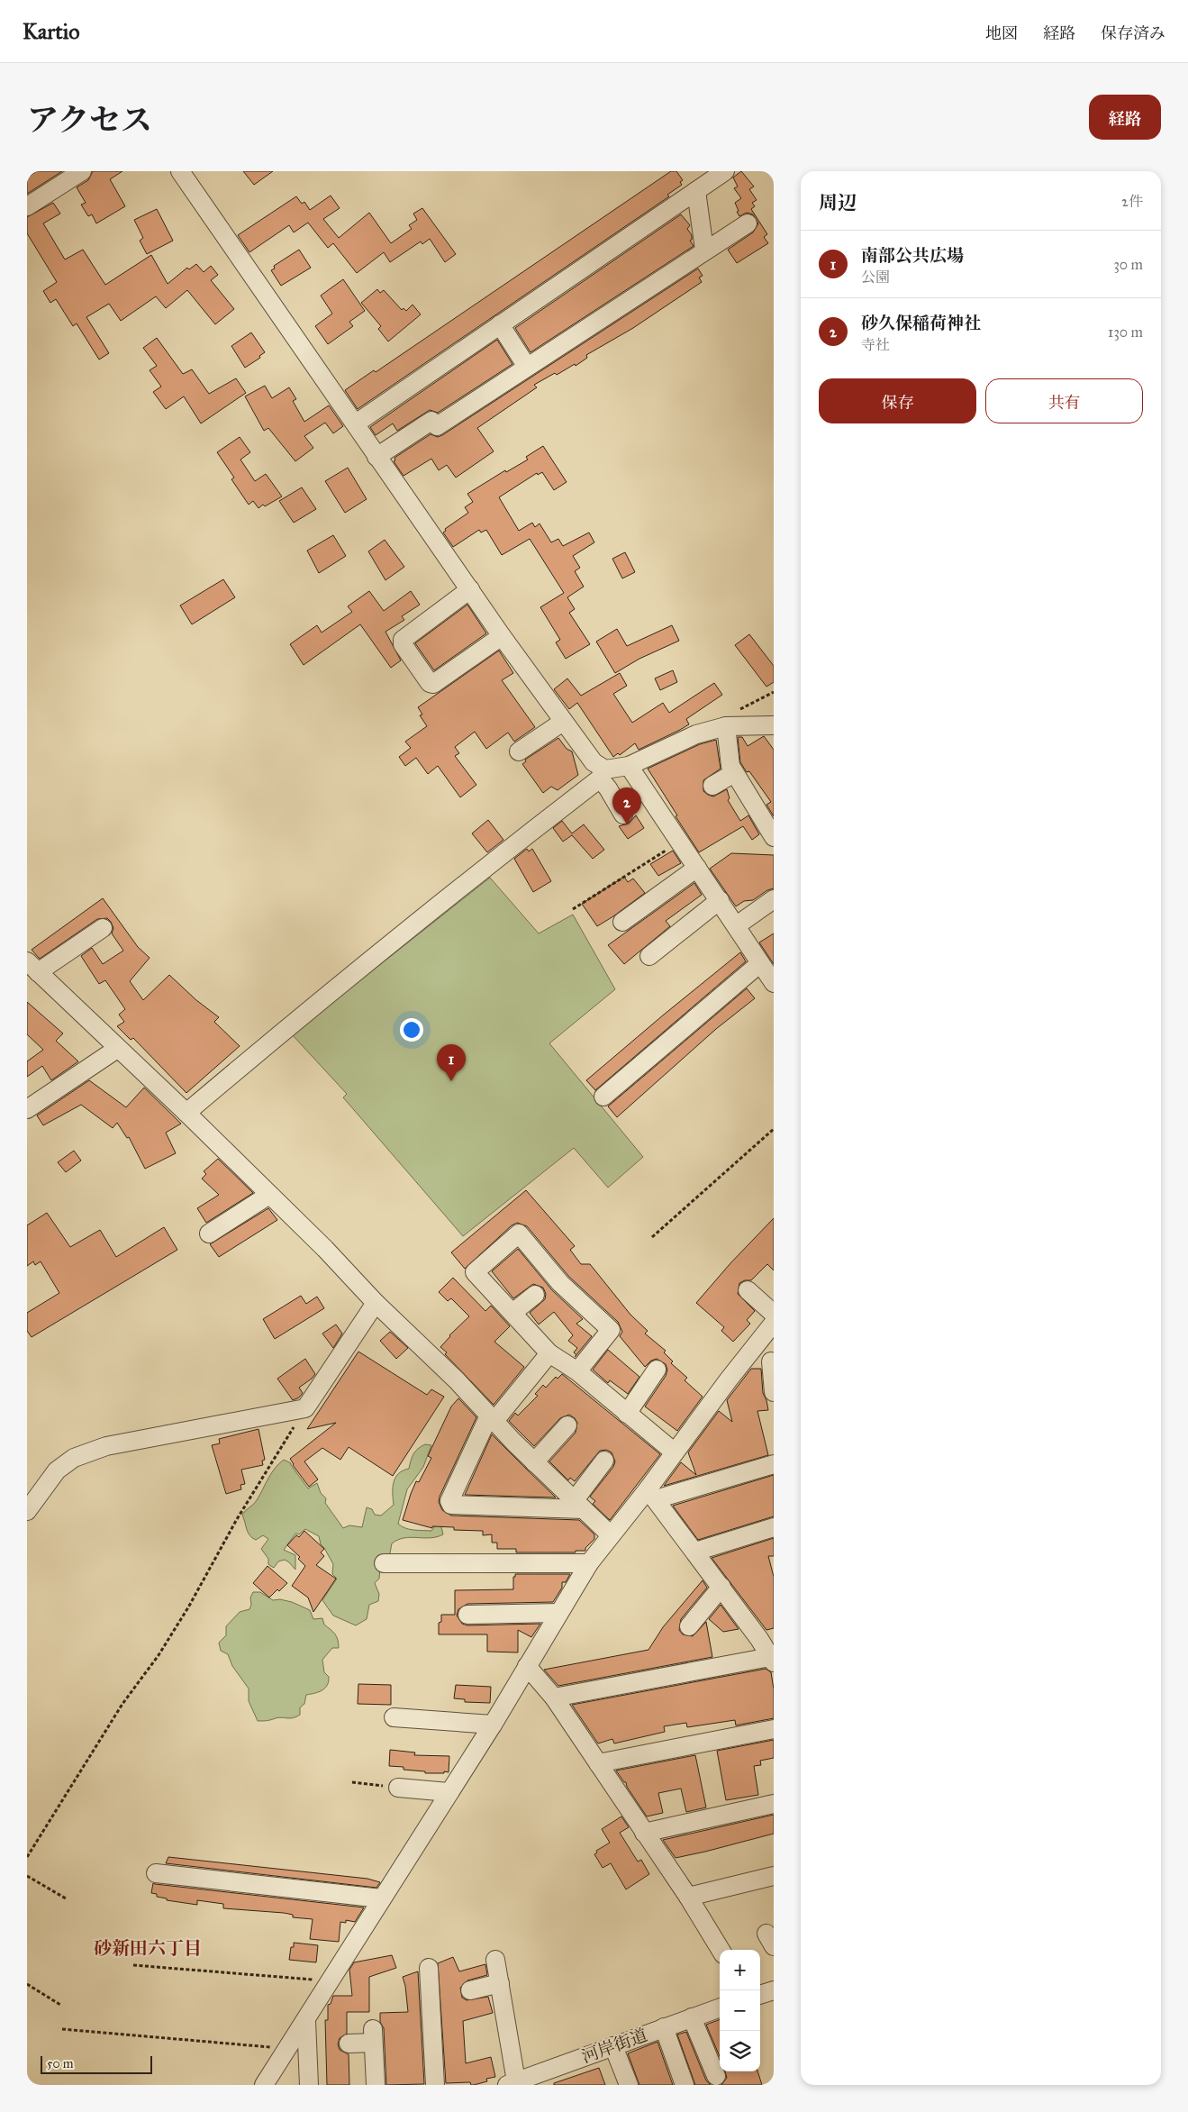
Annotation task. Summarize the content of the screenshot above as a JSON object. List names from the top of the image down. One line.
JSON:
{"streets":{"street":["河岸街道"]},"districts":["砂新田六丁目"],"scale_bar":"50 m","page":{"header":"Kartio","nav":["地図","経路","保存済み"],"title":"アクセス","buttons":["経路",["保存","共有"]],"heading":["周辺","2件"],"list":[{"mark":"1","name":"南部公共広場","note":"公園","value":"30 m"},{"mark":"2","name":"砂久保稲荷神社","note":"寺社","value":"130 m"}],"pins":["2","1"],"map_buttons":["+","−"],"scale":"50 m"}}
